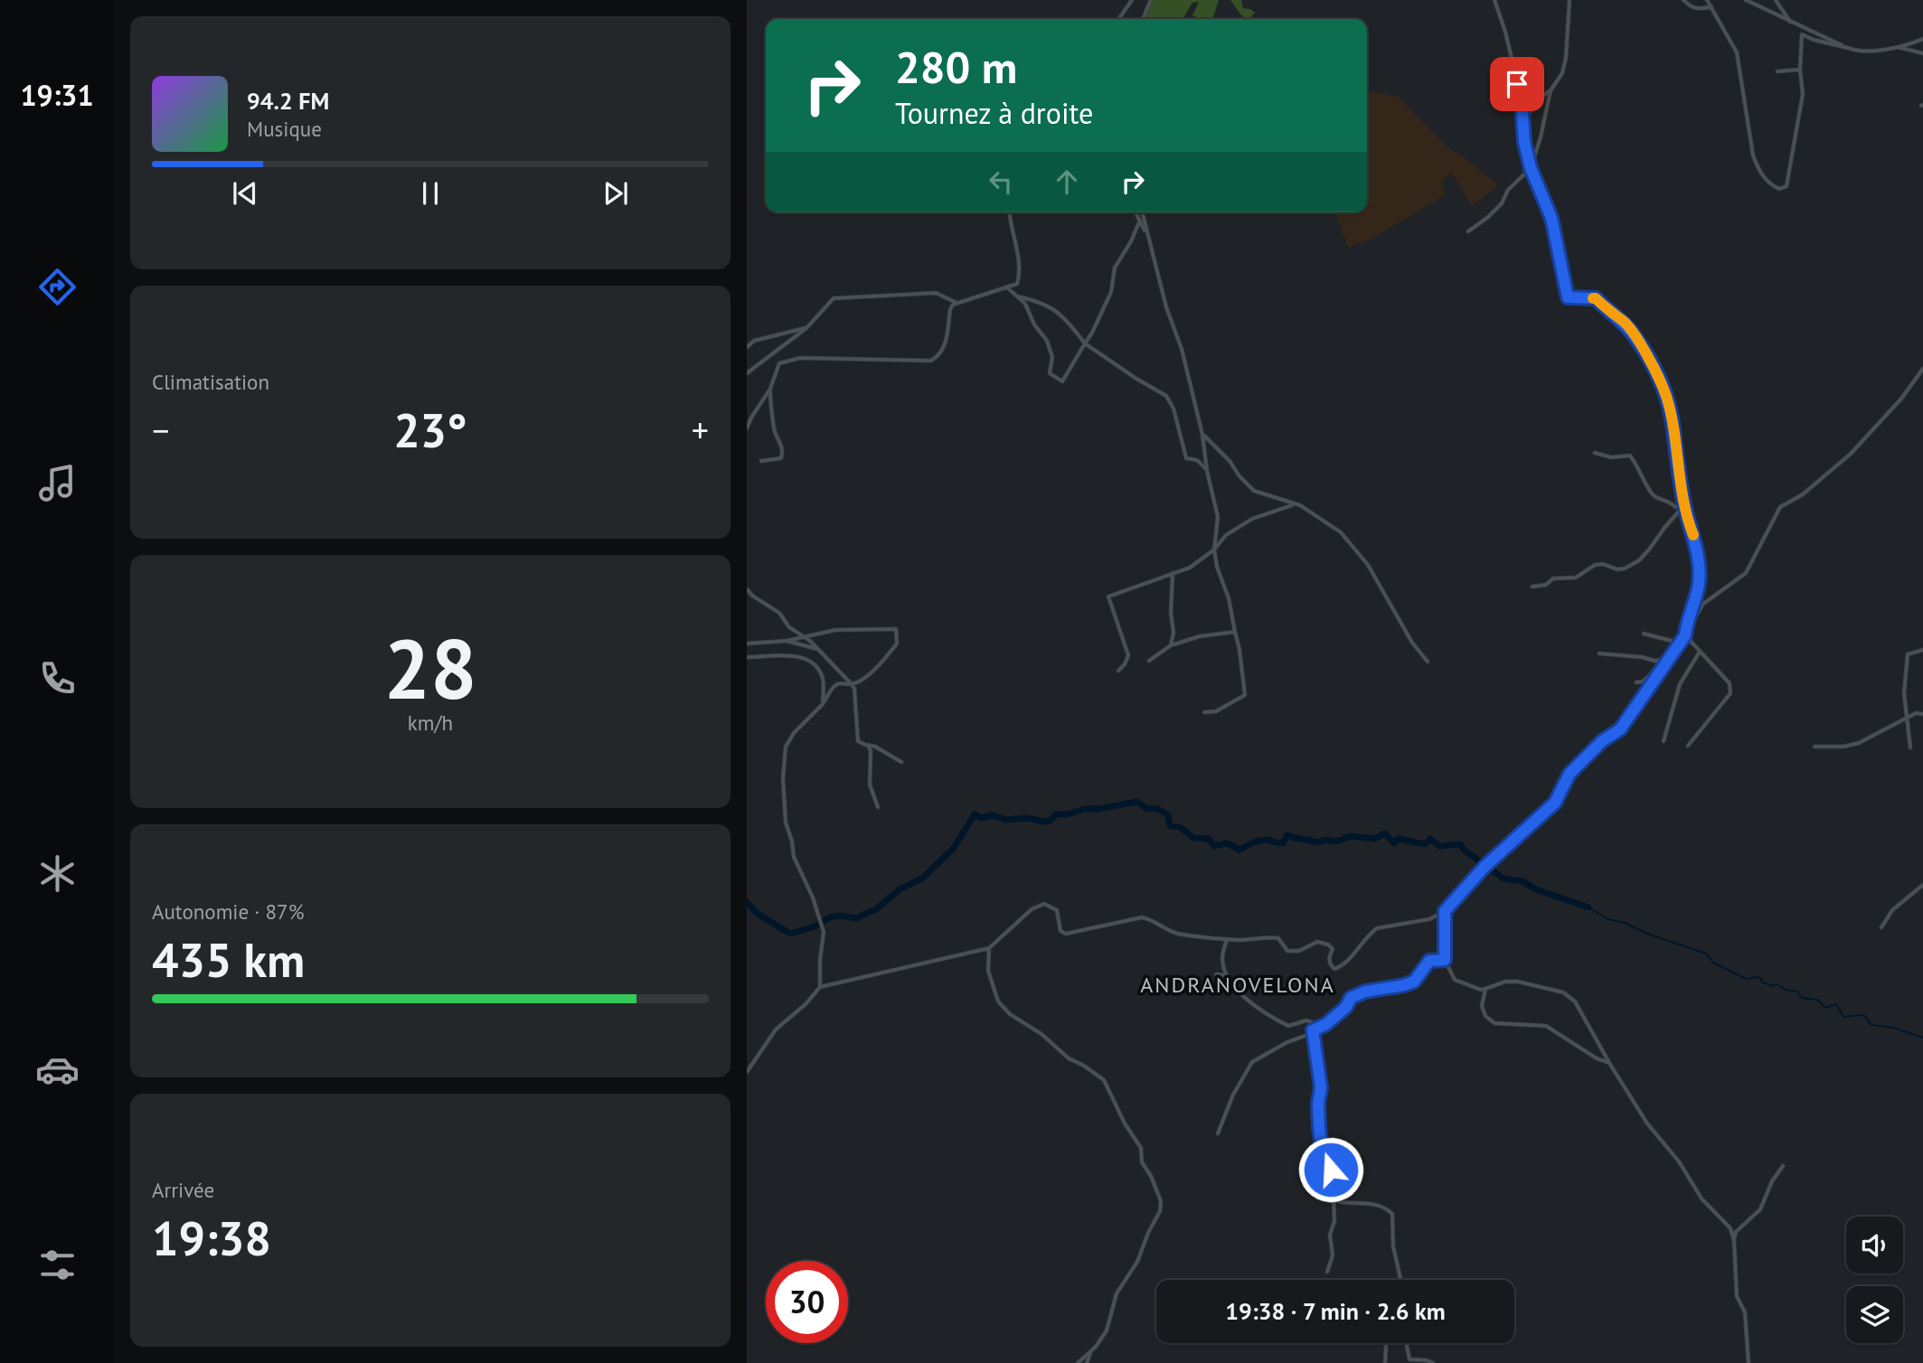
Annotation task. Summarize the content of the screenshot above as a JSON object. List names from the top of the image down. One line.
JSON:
{"districts":["ANDRANOVELONA"],"page":{"tabs":"19:31","turn":["280 m","Tournez à droite"],"song":["94.2 FM","Musique"],"tile":["Climatisation",["28","km/h"],["Autonomie · 87%","435 km"],["Arrivée","19:38"]],"heat":["−","23°","+"],"limit":"30","trip":"19:38 · 7 min · 2.6 km"}}
